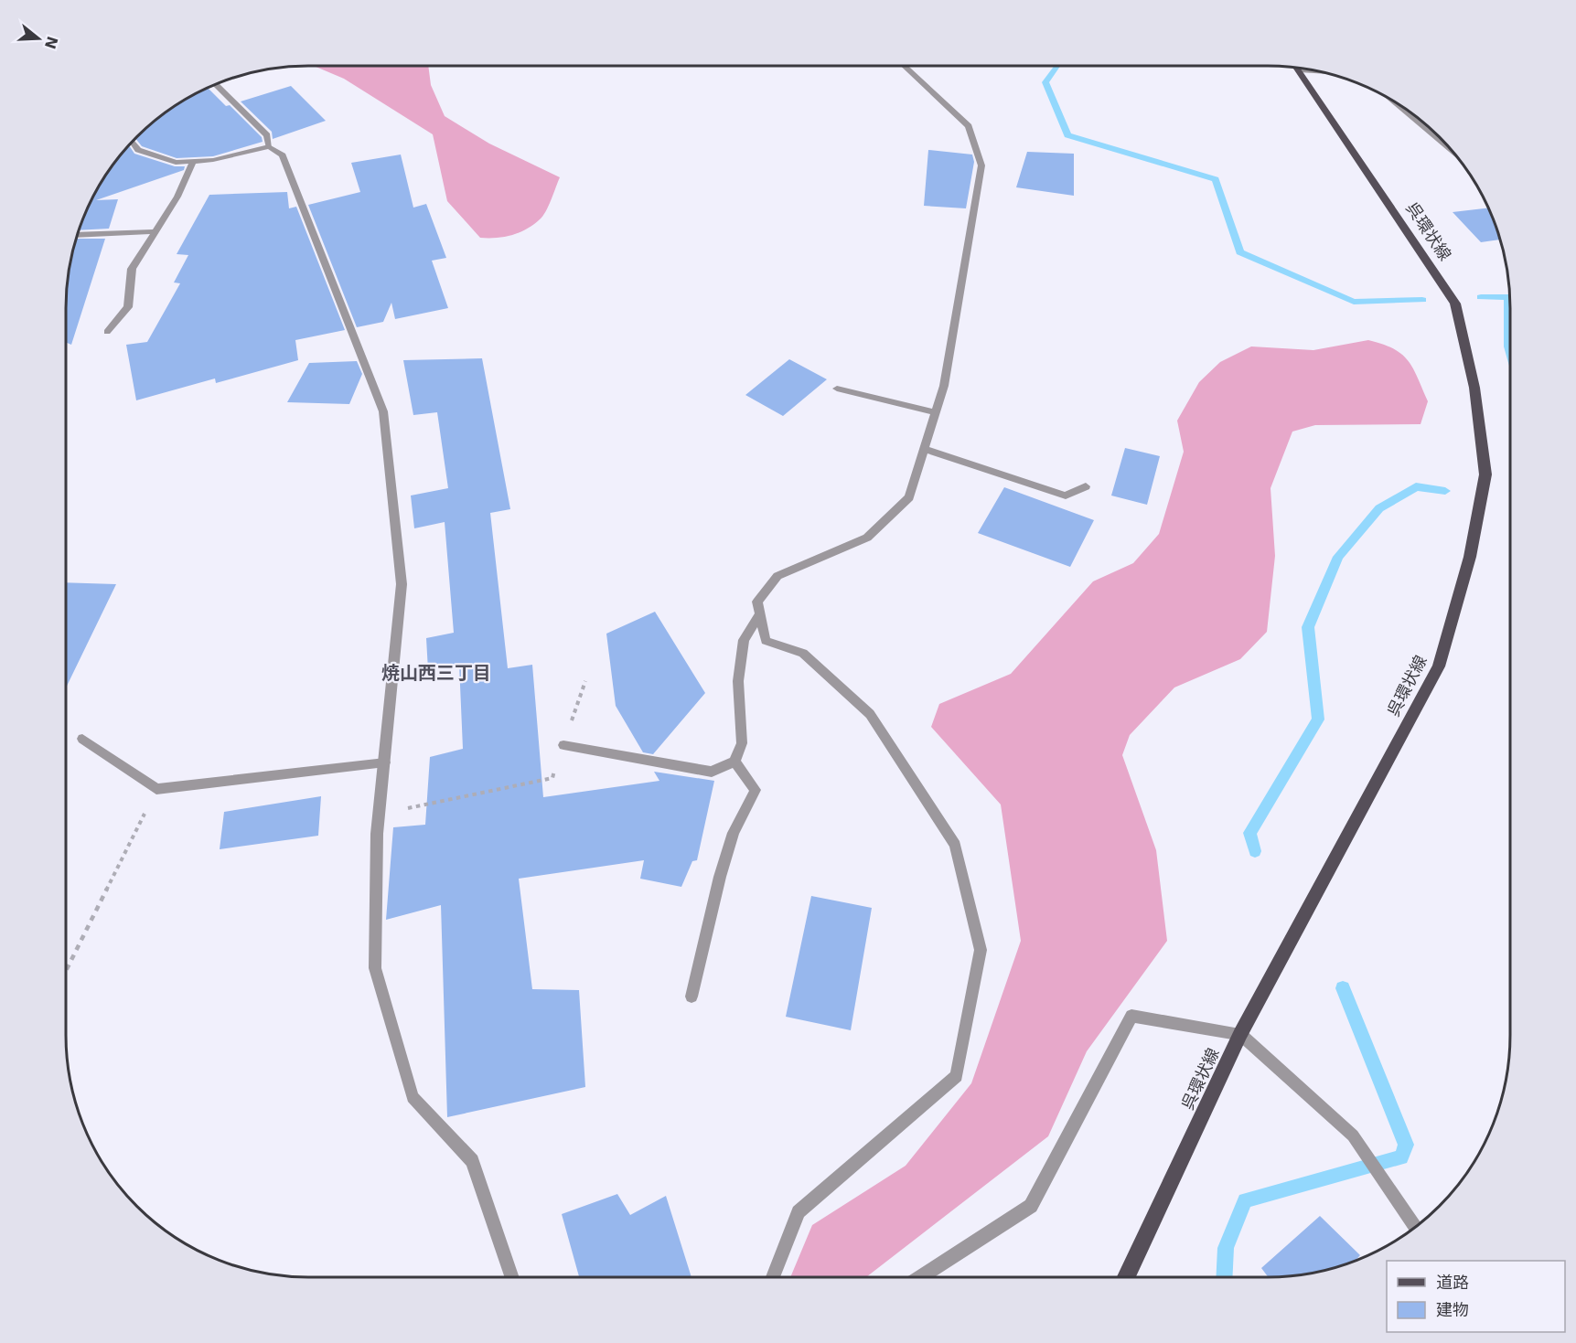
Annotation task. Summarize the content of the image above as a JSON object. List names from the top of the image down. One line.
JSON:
{"streets":{"main road":["呉環状線"]},"districts":["焼山西三丁目"],"legend":["道路","建物"],"north":"right"}
